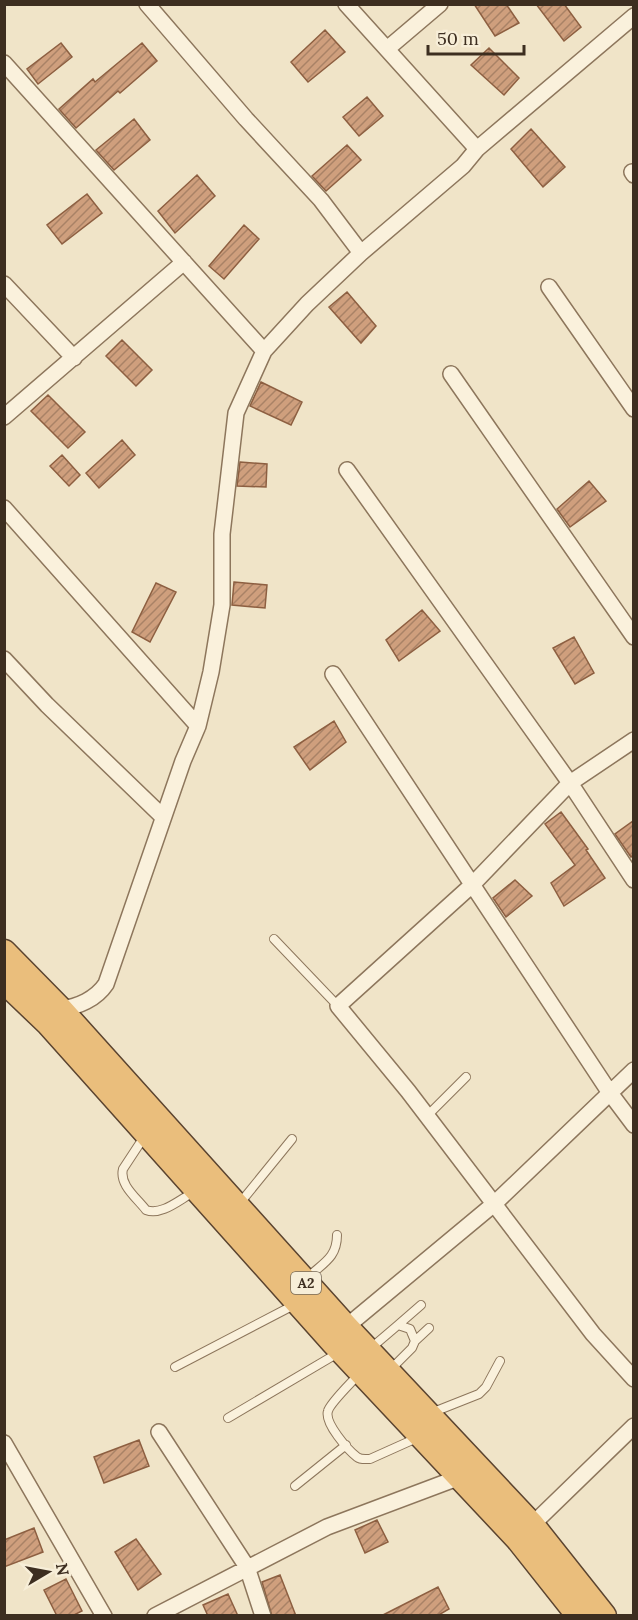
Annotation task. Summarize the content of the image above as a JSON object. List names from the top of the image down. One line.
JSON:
{"streets":{"highway":["A2"]},"scale_bar":"50 m","north":"right"}
